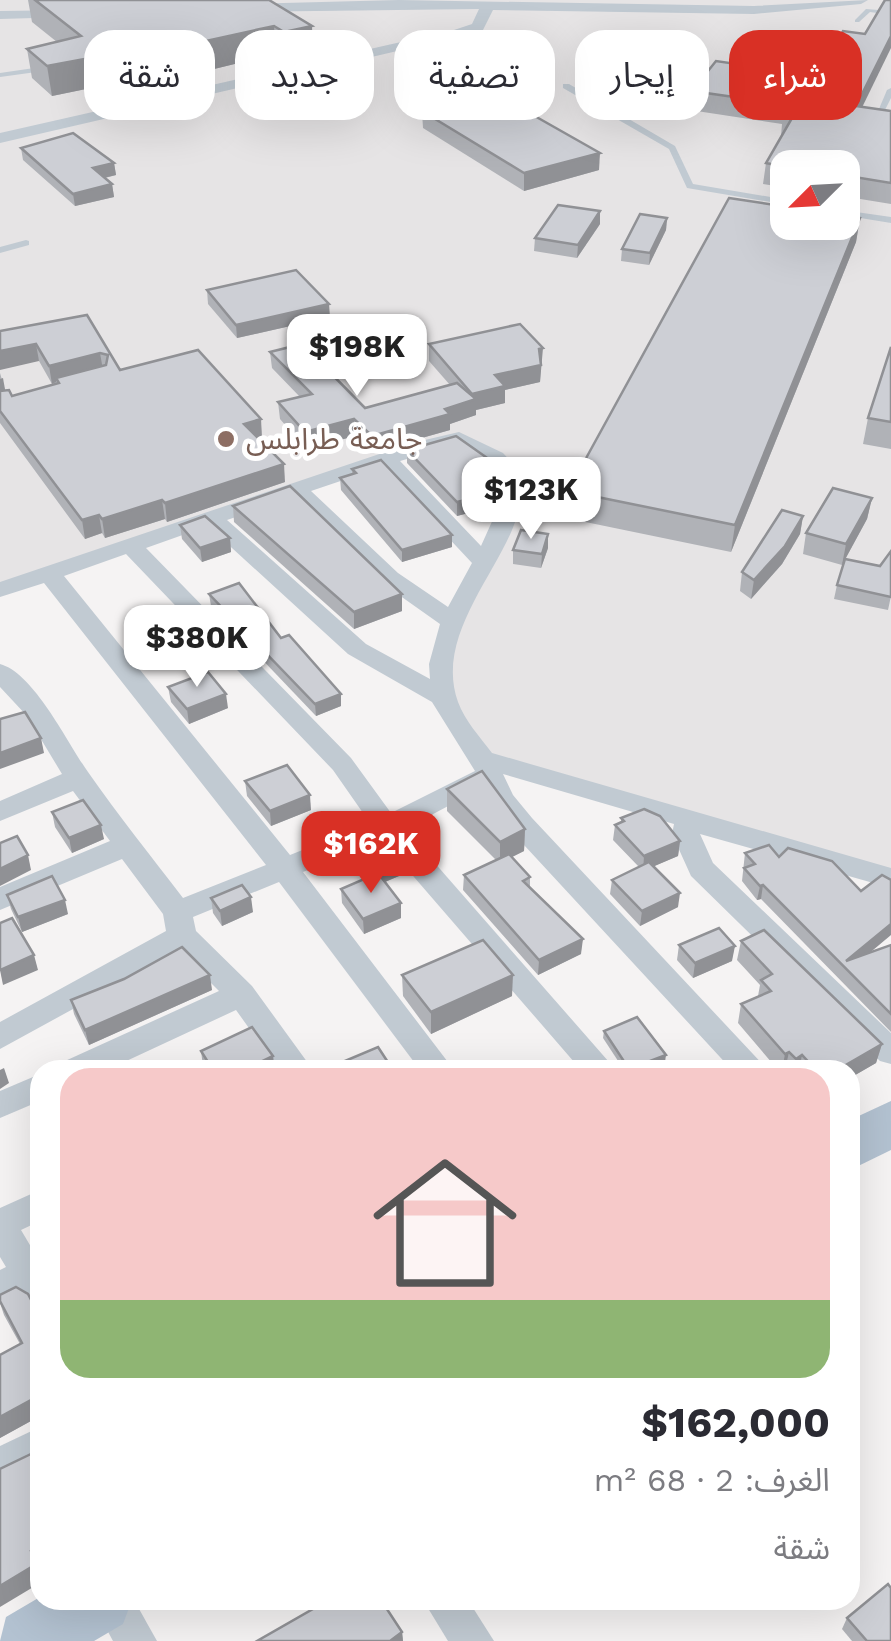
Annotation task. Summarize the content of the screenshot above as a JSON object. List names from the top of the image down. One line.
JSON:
{"places":["جامعة طرابلس"],"north":"bottom left","page":{"chip":["شراء","إيجار","تصفية","جديد","شقة"],"price":["$198K","$123K","$380K","$162K"],"list":[{"name":"$162,000","note":"الغرف: 2 · 68 m² · شقة"}]}}
